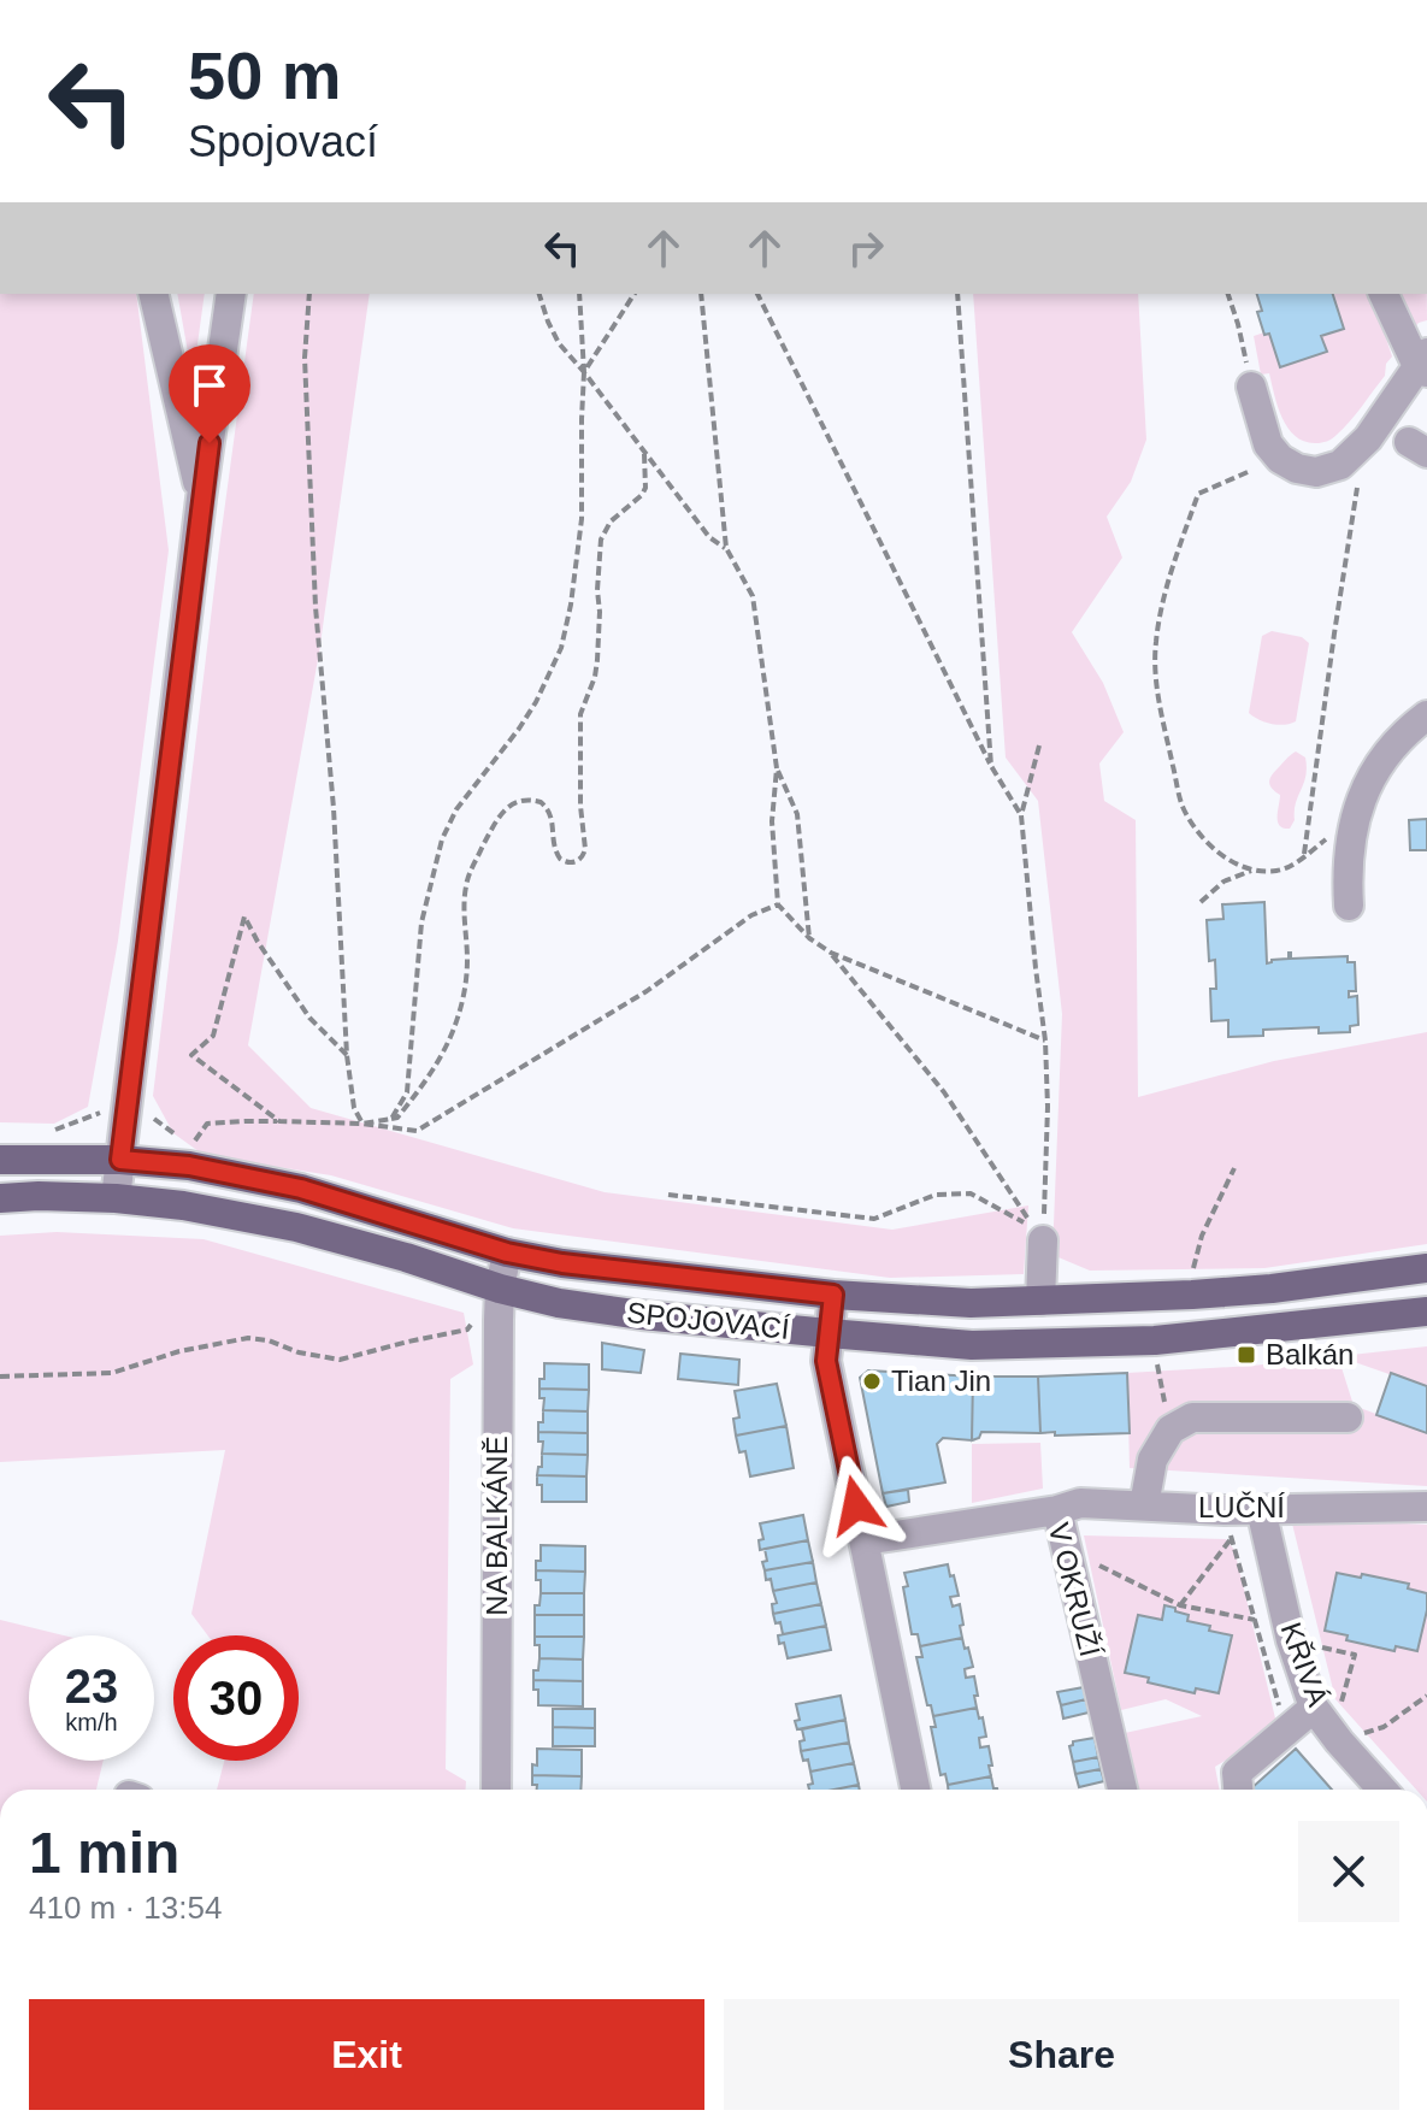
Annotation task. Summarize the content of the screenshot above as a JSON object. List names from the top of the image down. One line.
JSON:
{"streets":{"main road":["SPOJOVACÍ"],"street":["LUČNÍ","NA BALKÁNĚ","V OKRUŽÍ","KŘIVÁ"]},"crossings":[["SPOJOVACÍ","NA BALKÁNĚ"],["LUČNÍ","V OKRUŽÍ"],["LUČNÍ","KŘIVÁ"]],"places":{"transit":["Balkán"],"other":["Tian Jin"]},"page":{"turn":["50 m","Spojovací"],"speed":"23 km/h","limit":"30","heading":["1 min","410 m · 13:54"],"buttons":["Exit","Share"]}}
